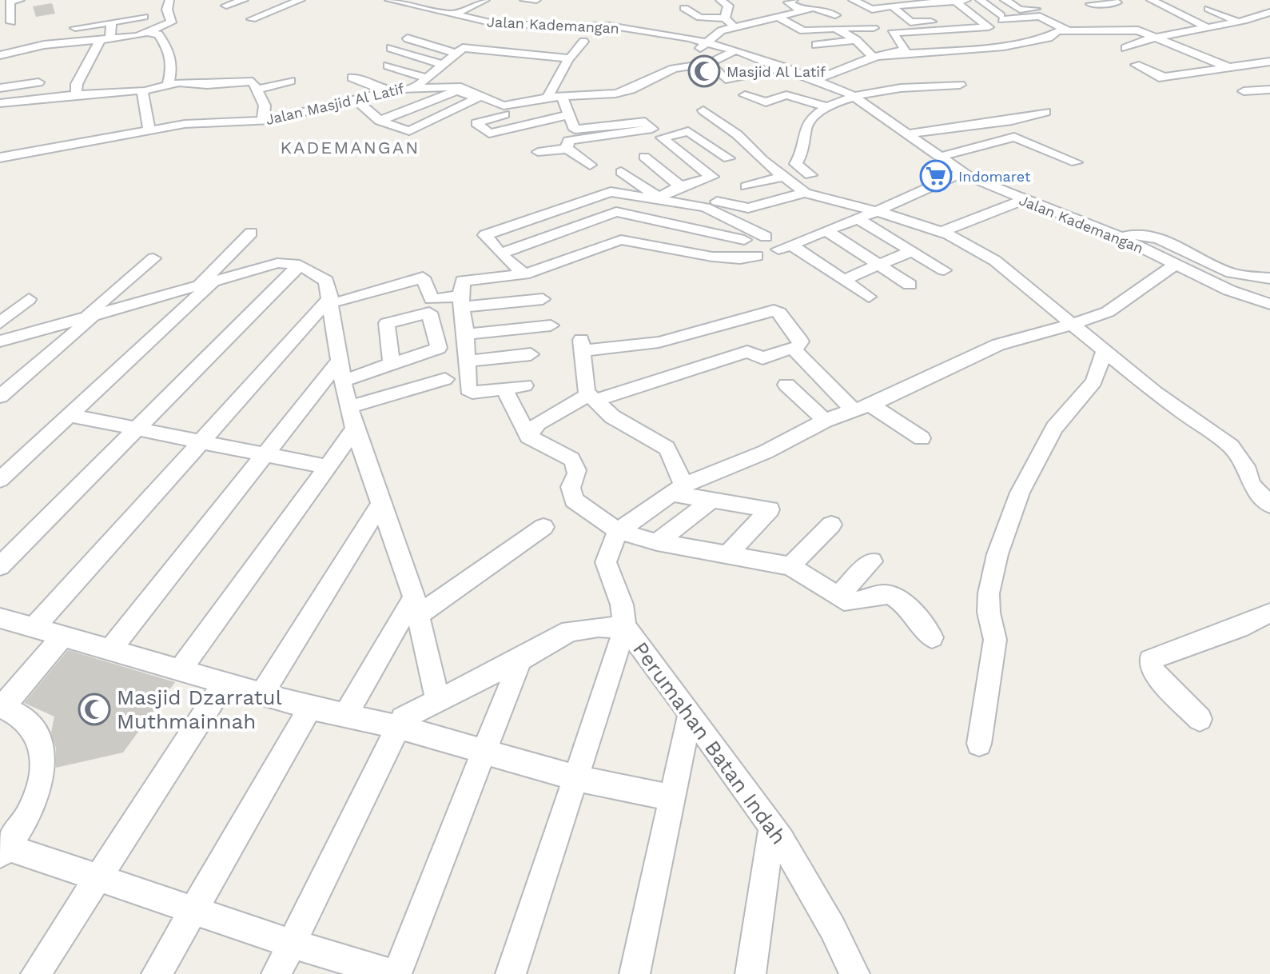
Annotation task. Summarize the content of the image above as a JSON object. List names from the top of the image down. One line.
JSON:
{"streets":{"street":["Jalan Kademangan","Jalan Masjid Al Latif","Perumahan Batan Indah"]},"crossings":[["Jalan Kademangan","Jalan Masjid Al Latif"]],"districts":["KADEMANGAN"],"places":{"mosque":["Masjid Al Latif","Masjid Dzarratul Muthmainnah"],"supermarket":["Indomaret"]}}
